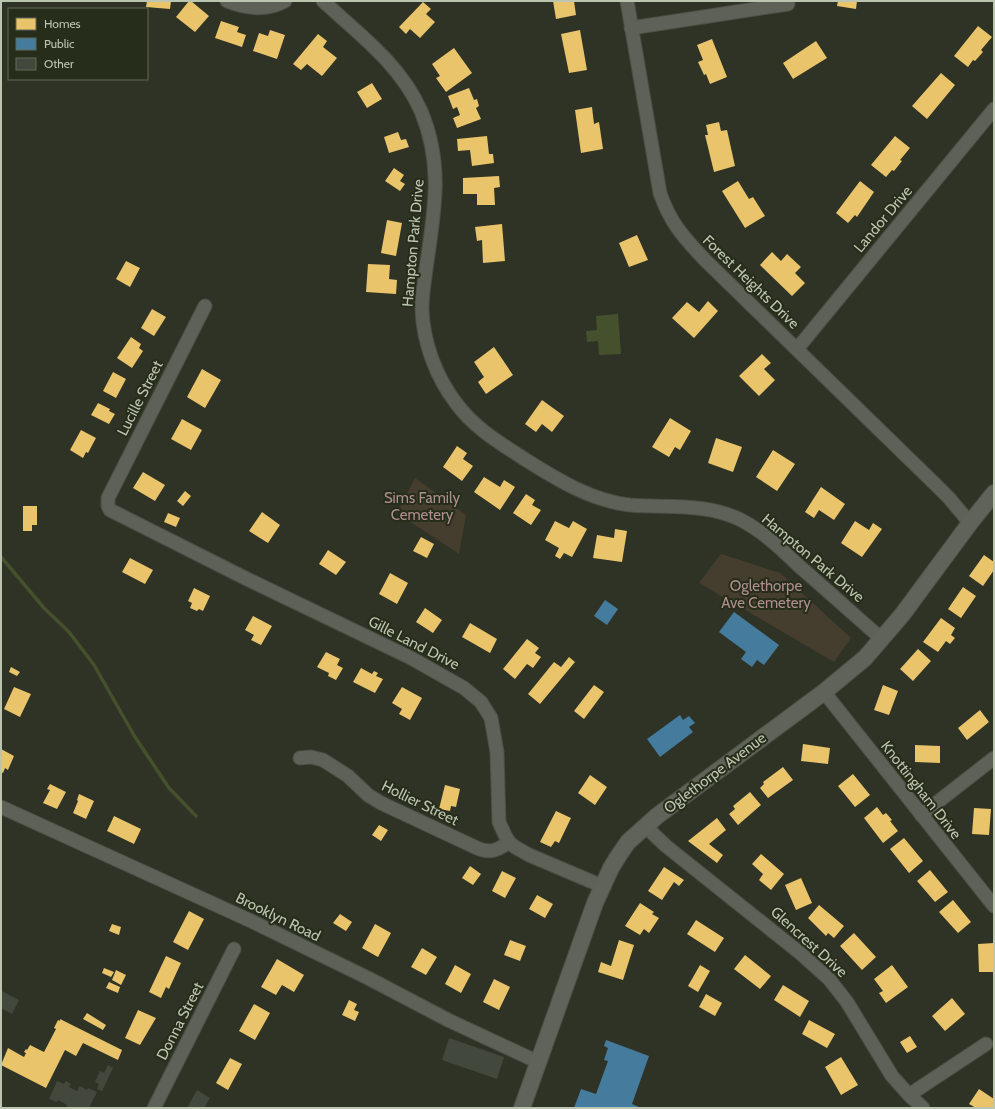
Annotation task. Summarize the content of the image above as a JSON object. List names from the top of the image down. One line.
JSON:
{"streets":{"main road":["Oglethorpe Avenue"],"street":["Landor Drive","Hampton Park Drive","Forest Heights Drive","Lucille Street","Gille Land Drive","Knottingham Drive","Hollier Street","Brooklyn Road","Glencrest Drive","Donna Street"]},"crossings":[["Landor Drive","Forest Heights Drive"],["Hampton Park Drive","Oglethorpe Avenue"],["Forest Heights Drive","Oglethorpe Avenue"],["Lucille Street","Gille Land Drive"],["Gille Land Drive","Oglethorpe Avenue"],["Gille Land Drive","Hollier Street"],["Oglethorpe Avenue","Knottingham Drive"],["Oglethorpe Avenue","Brooklyn Road"],["Oglethorpe Avenue","Glencrest Drive"]],"parks":["Sims Family Cemetery","Oglethorpe Ave Cemetery"],"legend":["Homes","Public","Other"]}
